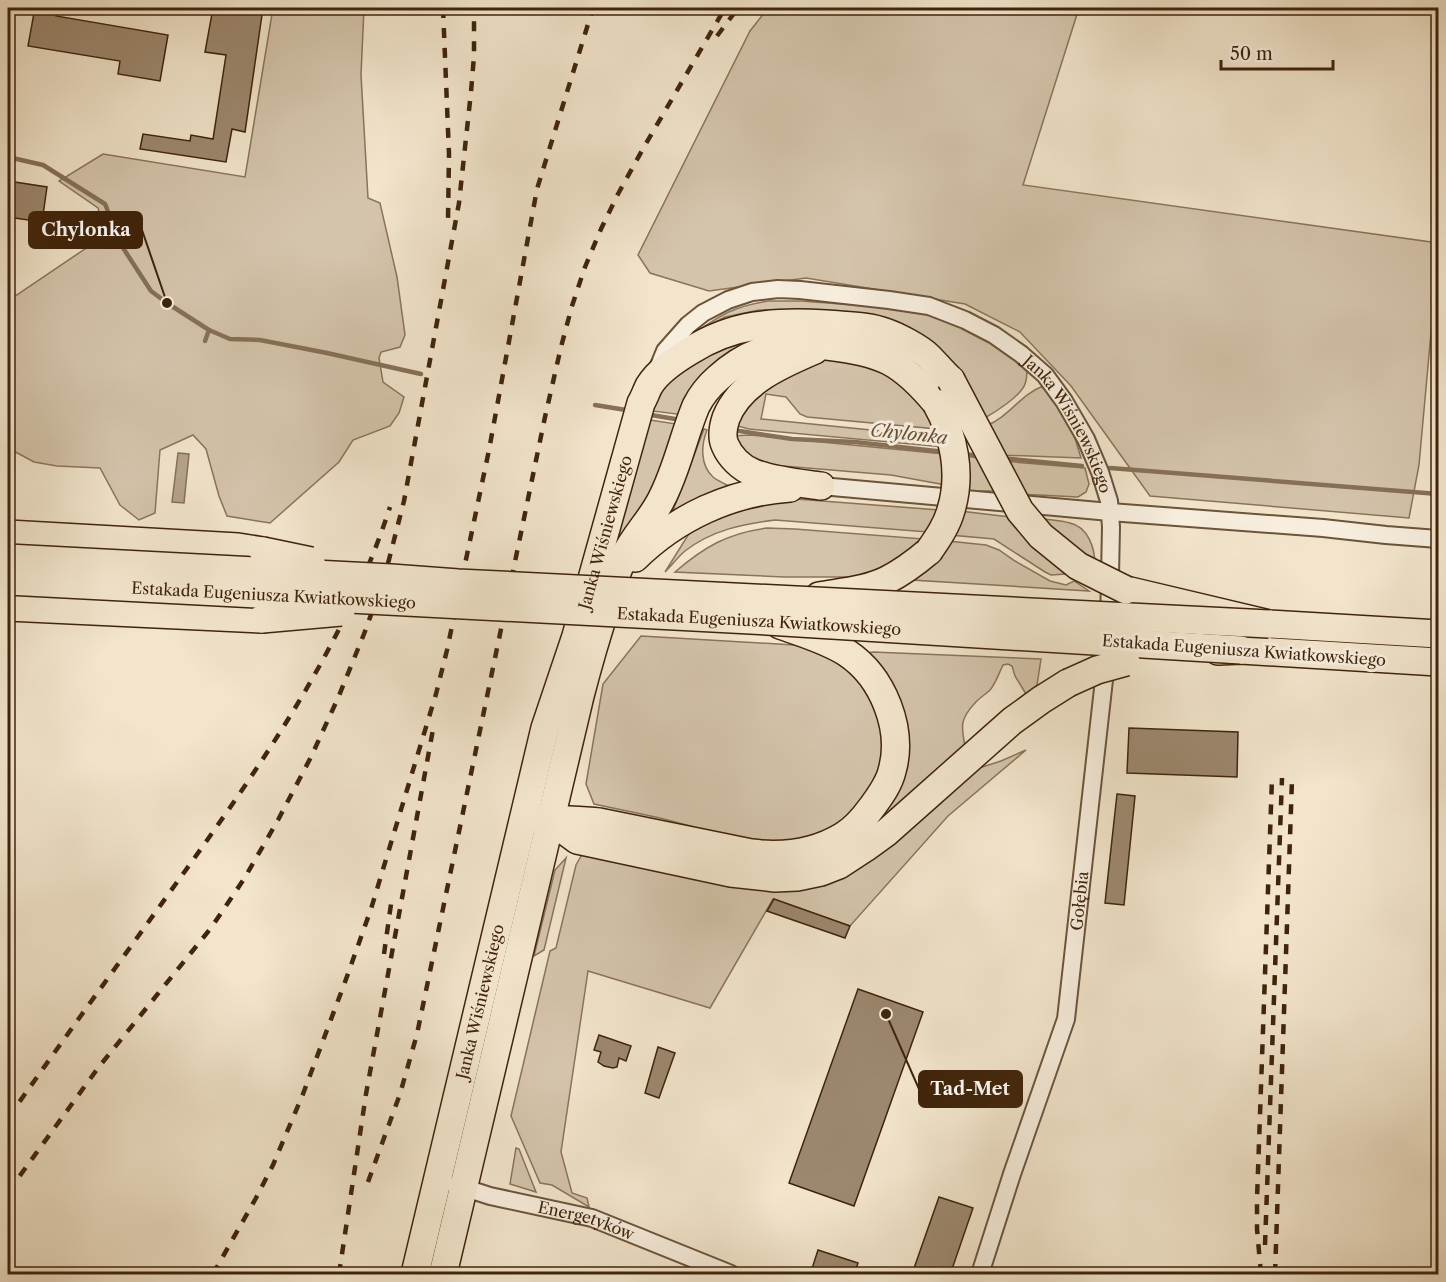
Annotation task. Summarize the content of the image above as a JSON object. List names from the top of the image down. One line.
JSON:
{"streets":{"highway":["Janka Wiśniewskiego","Estakada Eugeniusza Kwiatkowskiego"],"street":["Gołębia","Energetyków"]},"crossings":[["Janka Wiśniewskiego","Gołębia"],["Janka Wiśniewskiego","Energetyków"]],"water":["Chylonka"],"places":["Chylonka","Tad-Met"],"scale_bar":"50 m"}
